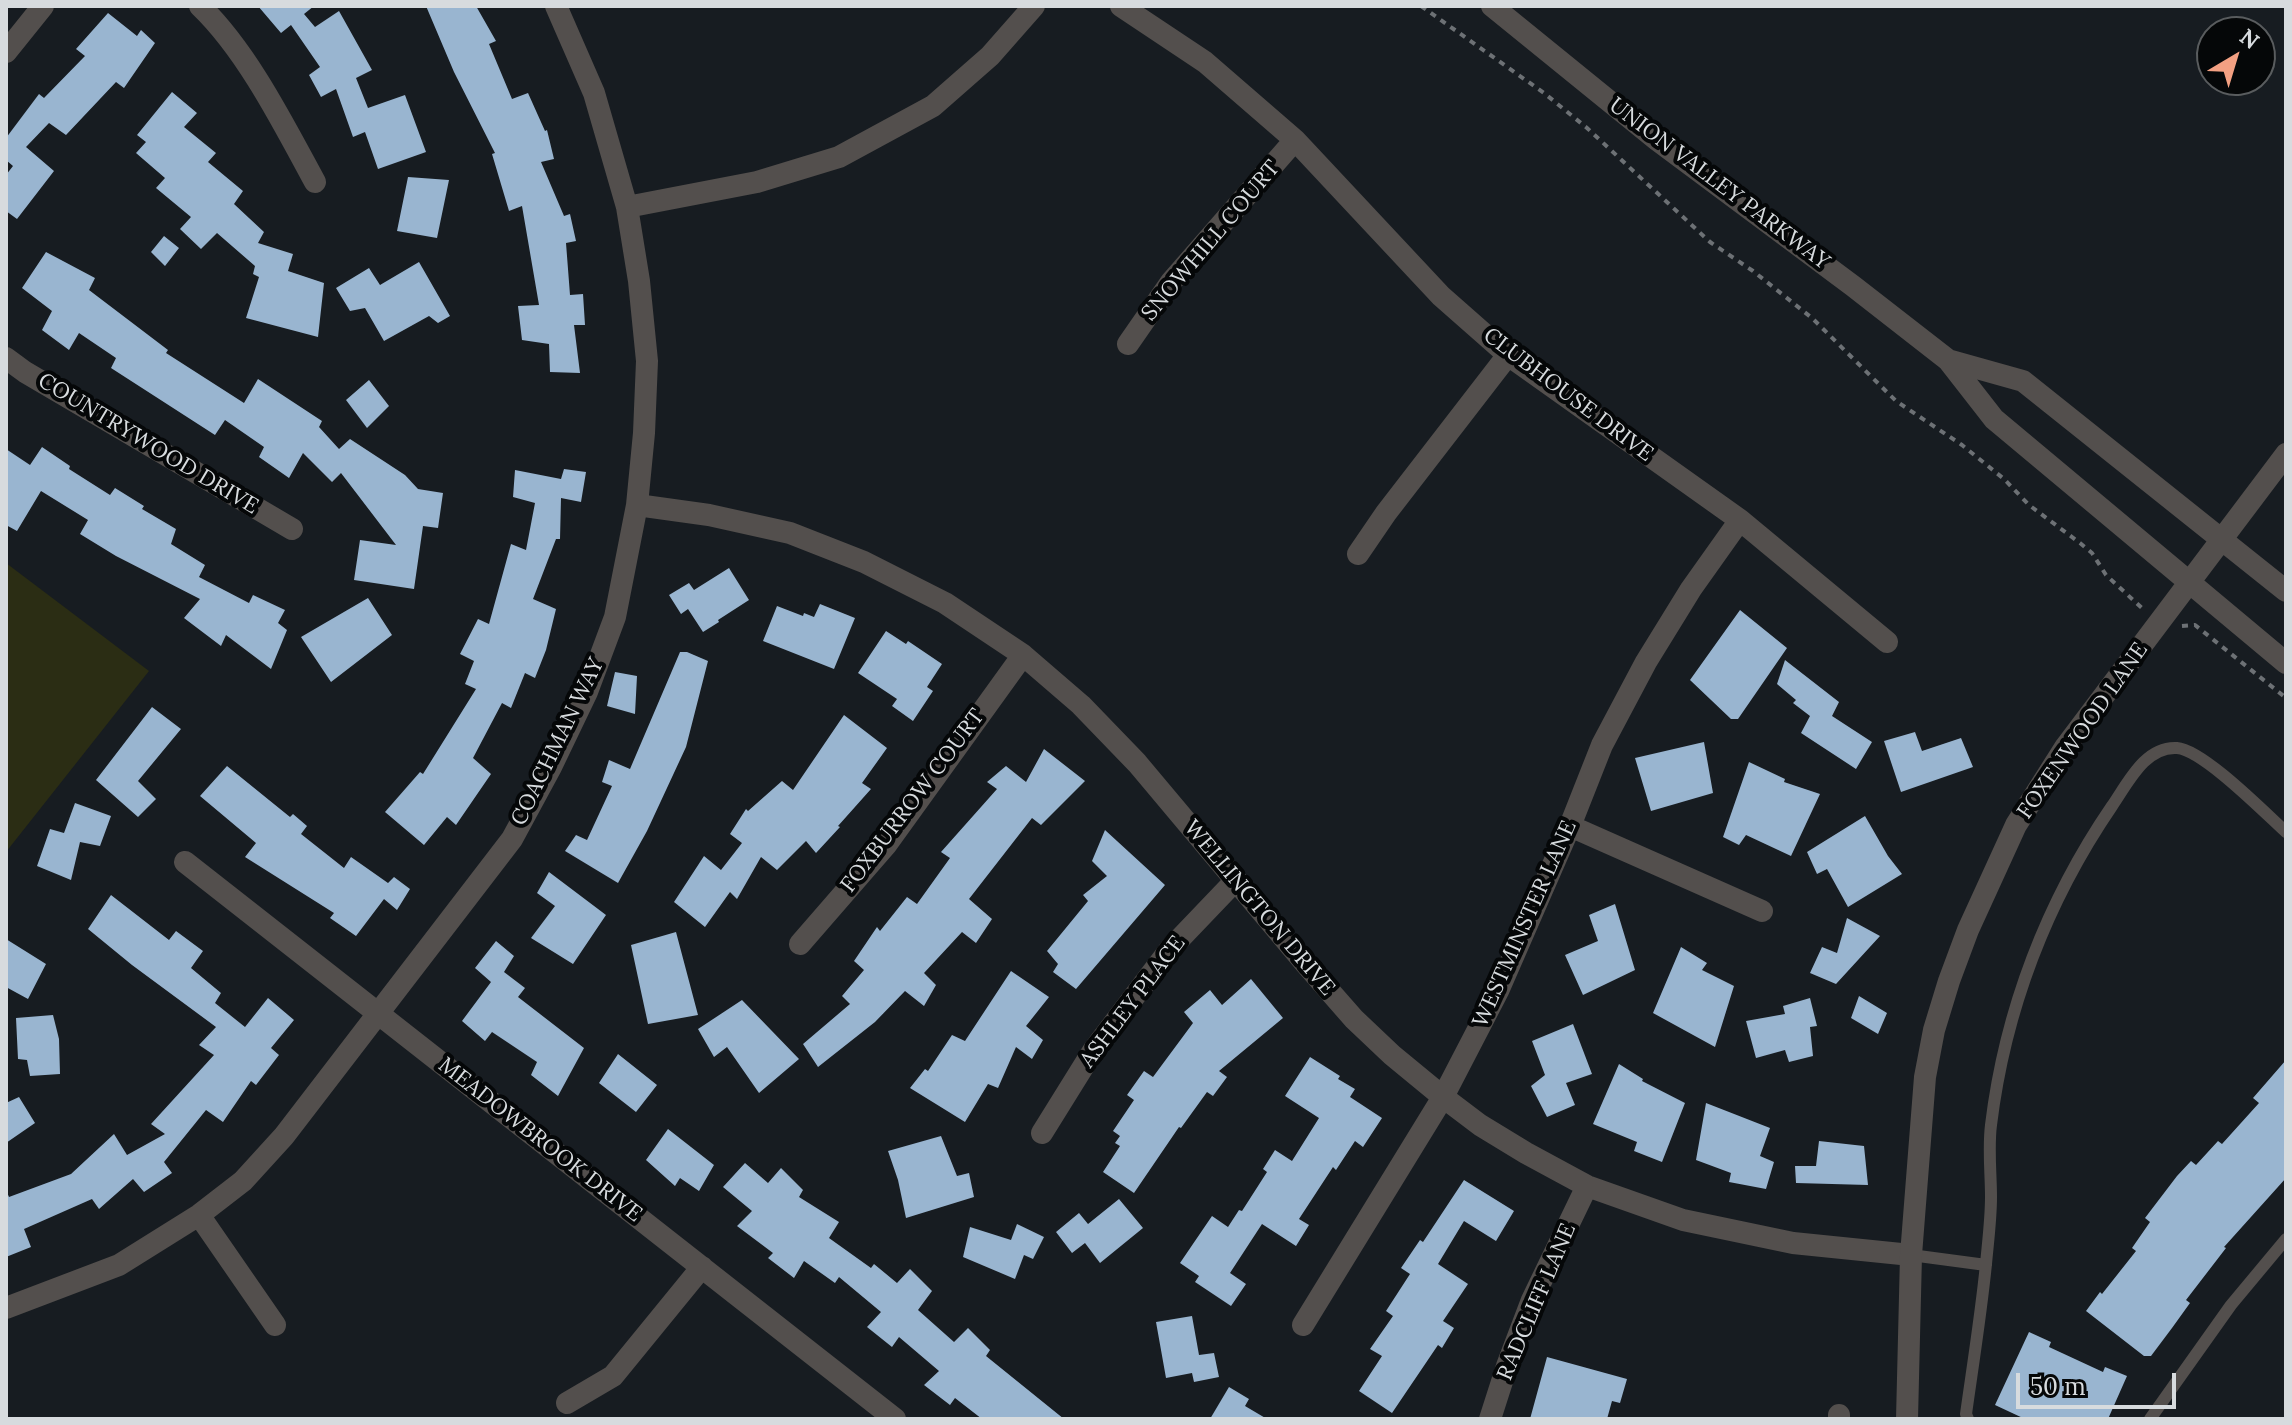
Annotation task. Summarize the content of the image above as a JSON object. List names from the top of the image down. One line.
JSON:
{"streets":{"street":["UNION VALLEY PARKWAY","SNOWHILL COURT","CLUBHOUSE DRIVE","COUNTRYWOOD DRIVE","FOXENWOOD LANE","COACHMAN WAY","FOXBURROW COURT","WELLINGTON DRIVE","WESTMINSTER LANE","ASHLEY PLACE","MEADOWBROOK DRIVE","RADCLIFF LANE"]},"crossings":[["UNION VALLEY PARKWAY","FOXENWOOD LANE"],["SNOWHILL COURT","CLUBHOUSE DRIVE"],["CLUBHOUSE DRIVE","WESTMINSTER LANE"],["FOXENWOOD LANE","WELLINGTON DRIVE"],["COACHMAN WAY","WELLINGTON DRIVE"],["COACHMAN WAY","MEADOWBROOK DRIVE"],["FOXBURROW COURT","WELLINGTON DRIVE"],["WELLINGTON DRIVE","WESTMINSTER LANE"],["WELLINGTON DRIVE","ASHLEY PLACE"],["WELLINGTON DRIVE","RADCLIFF LANE"]],"scale_bar":"50 m","north":"top right"}
